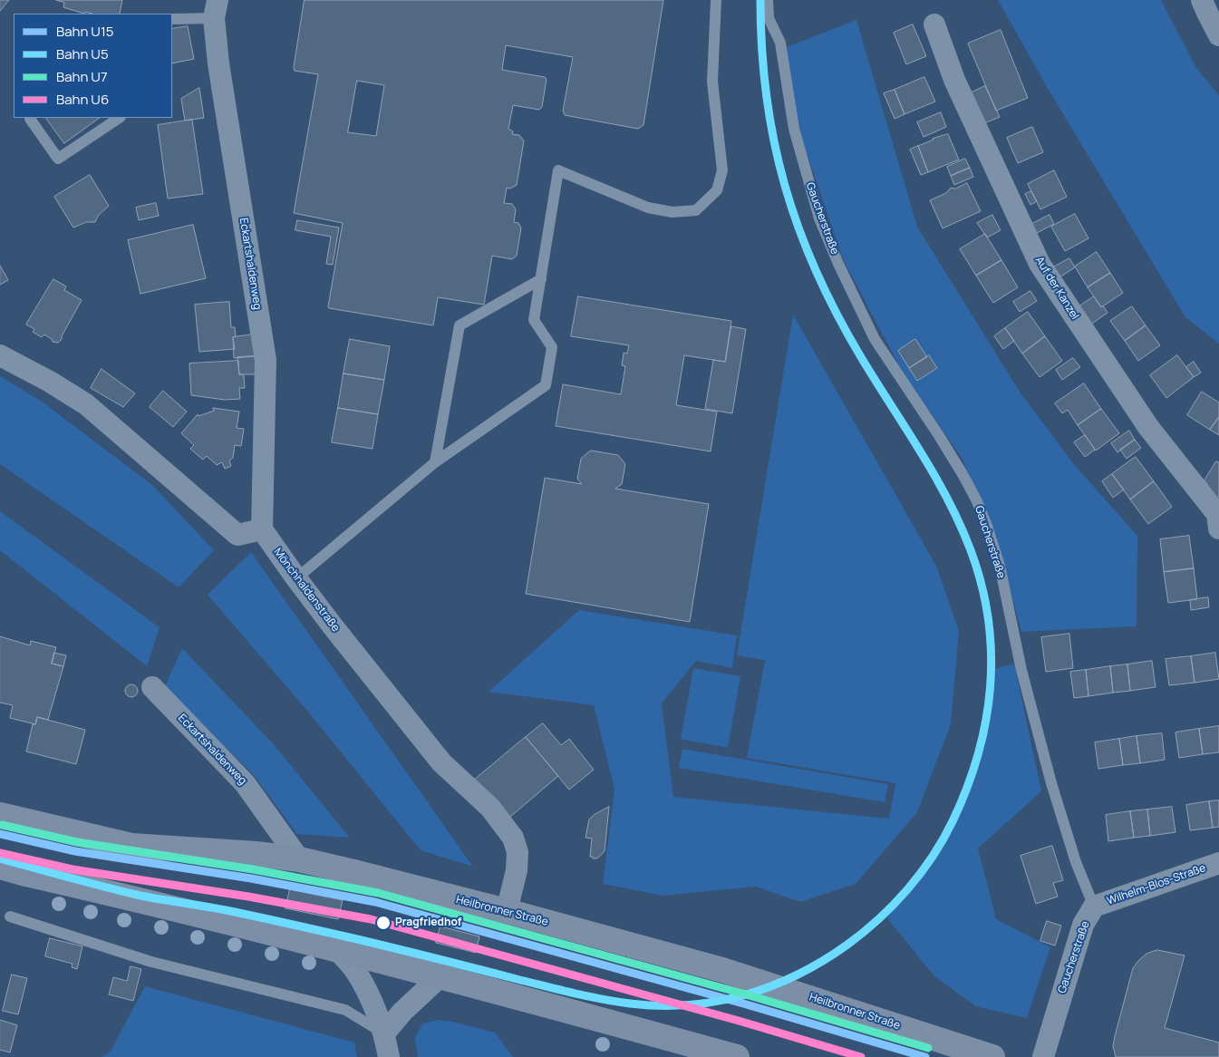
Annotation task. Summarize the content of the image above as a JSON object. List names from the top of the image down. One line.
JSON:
{"streets":{"main road":["Heilbronner Straße"],"street":["Gaucherstraße","Eckartshaldenweg","Auf der Kanzel","Mönchhaldenstraße","Wilhelm-Blos-Straße"]},"crossings":[["Gaucherstraße","Wilhelm-Blos-Straße"],["Eckartshaldenweg","Mönchhaldenstraße"],["Eckartshaldenweg","Heilbronner Straße"],["Mönchhaldenstraße","Heilbronner Straße"]],"places":["Pragfriedhof"],"lines":["rail line U5","rail line U7","rail line U15","rail line U6"],"legend":["Bahn U15","Bahn U5","Bahn U7","Bahn U6"]}
